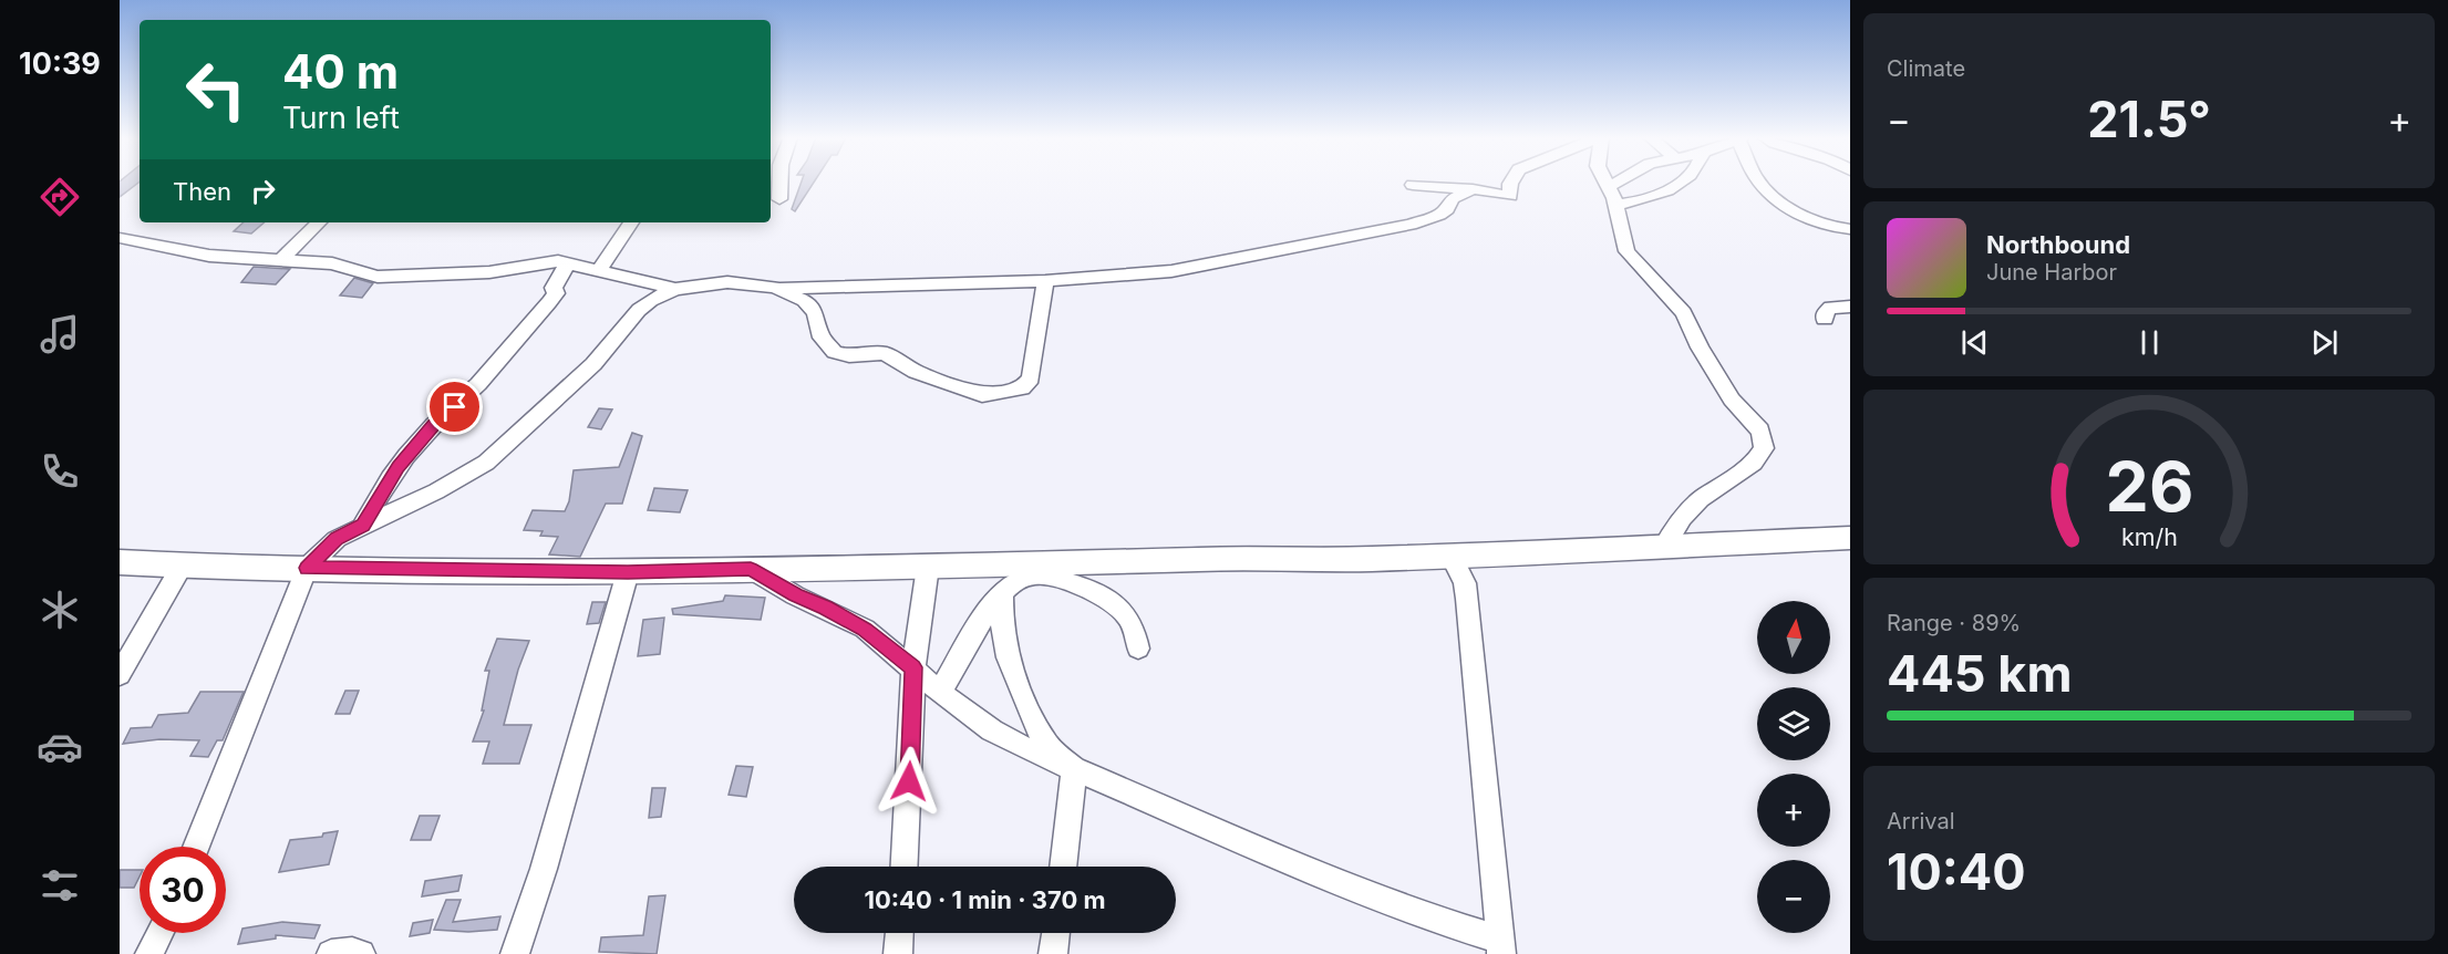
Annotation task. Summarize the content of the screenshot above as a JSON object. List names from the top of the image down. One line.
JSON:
{"north":"top","page":{"tabs":"10:39","tile":["Climate",["Range · 89%","445 km"],["Arrival","10:40"]],"turn":["40 m","Turn left"],"heat":["−","21.5°","+"],"then":"Then","song":["Northbound","June Harbor"],"map_buttons":["+","−"],"limit":"30","trip":"10:40 · 1 min · 370 m","gauge":["26","km/h"]}}
